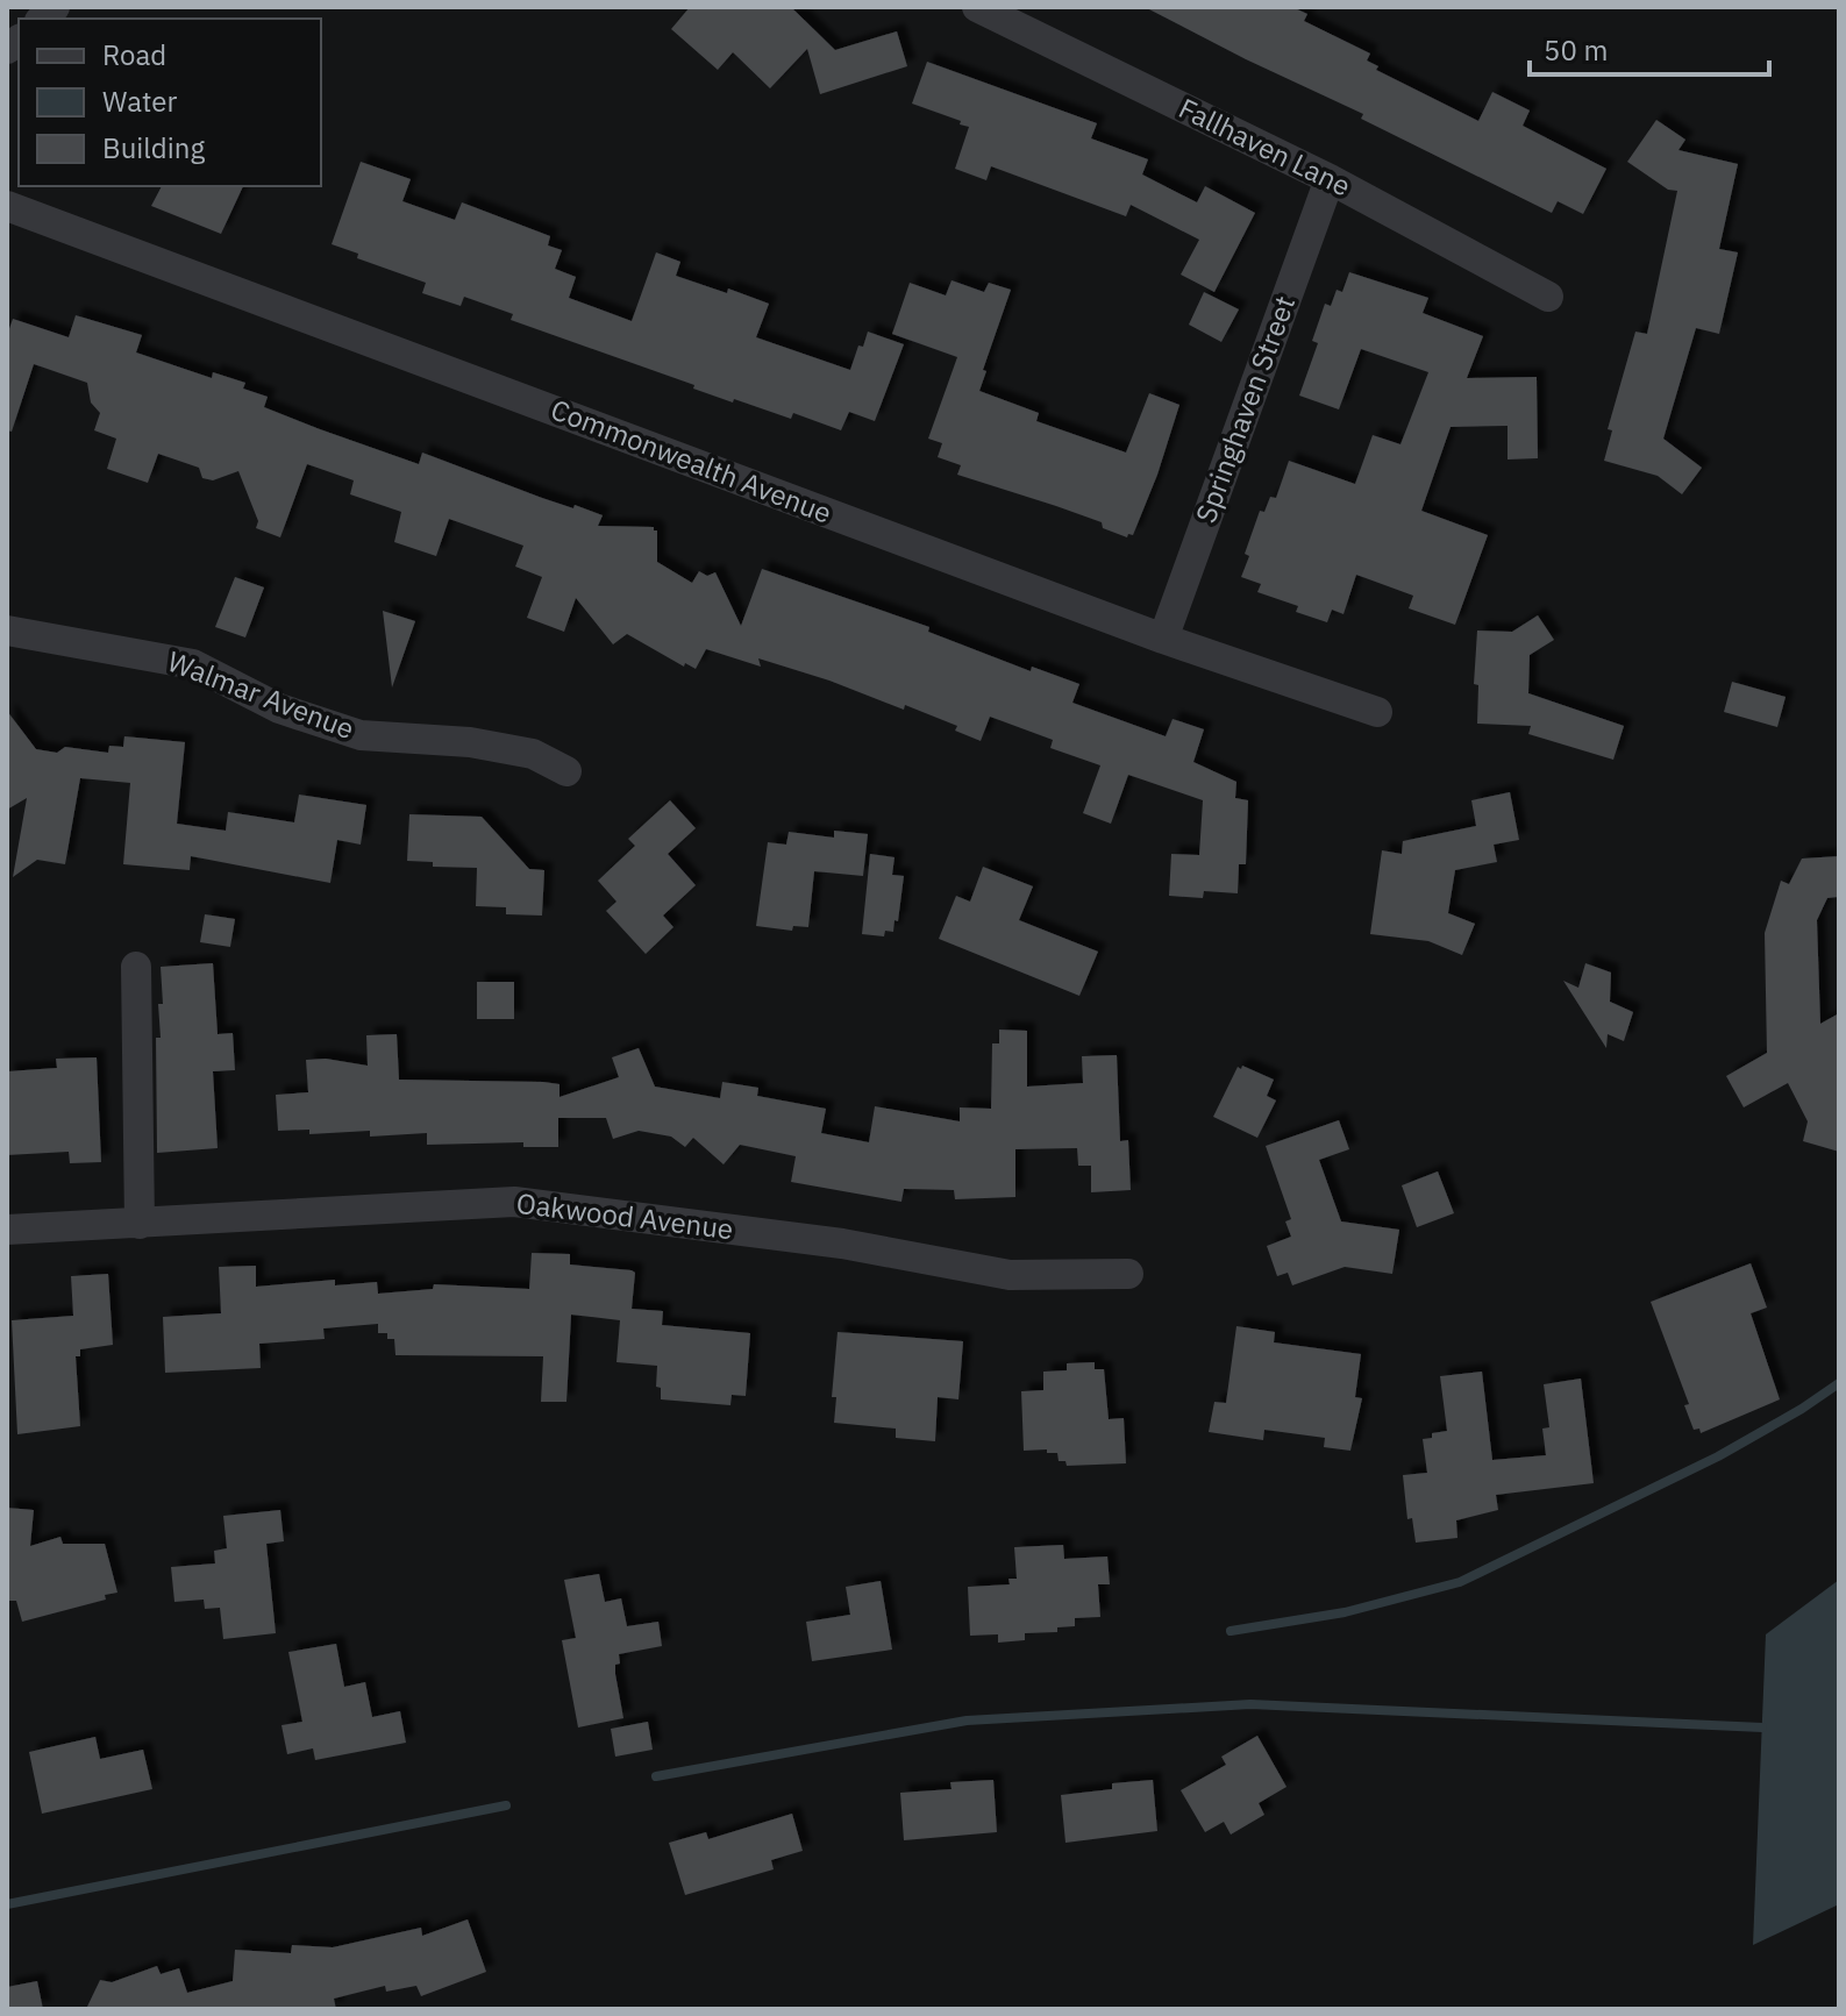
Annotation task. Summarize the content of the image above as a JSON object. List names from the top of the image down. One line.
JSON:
{"streets":{"street":["Fallhaven Lane","Springhaven Street","Commonwealth Avenue","Walmar Avenue","Oakwood Avenue"]},"crossings":[["Fallhaven Lane","Springhaven Street"],["Springhaven Street","Commonwealth Avenue"]],"legend":["Road","Water","Building"],"scale_bar":"50 m"}
